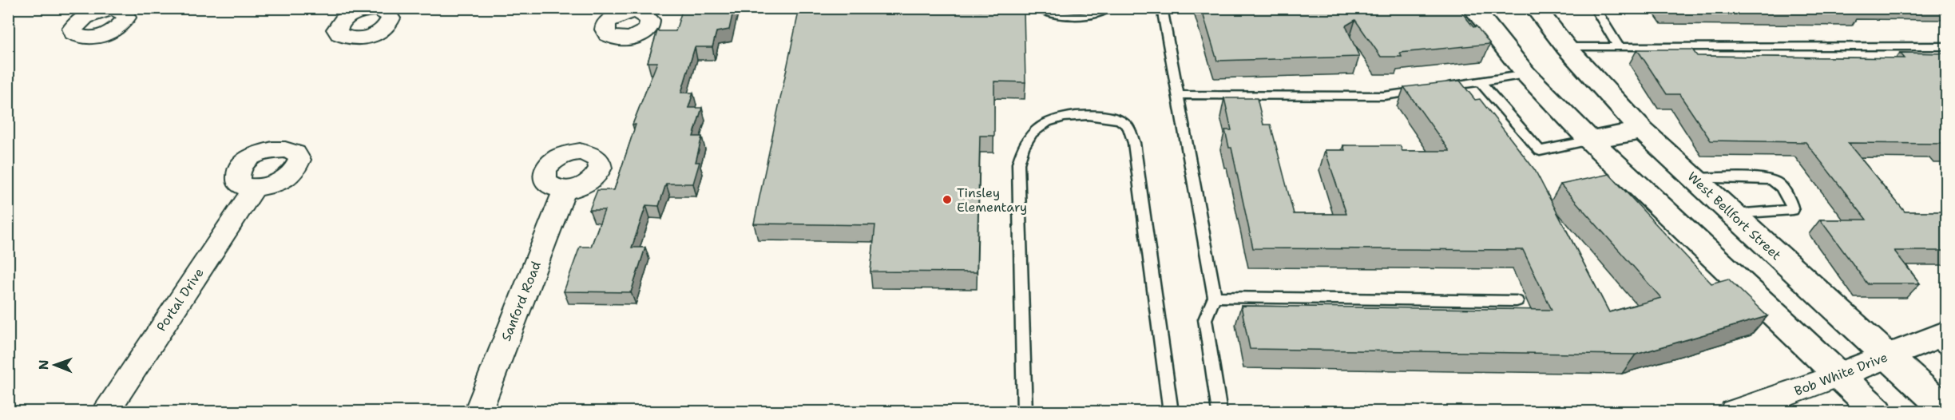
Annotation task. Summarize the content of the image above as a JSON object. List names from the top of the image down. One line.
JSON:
{"streets":{"main road":["West Bellfort Street","Bob White Drive"],"street":["Portal Drive","Sanford Road"]},"crossings":[["West Bellfort Street","Bob White Drive"]],"places":["Tinsley Elementary"],"north":"left"}
